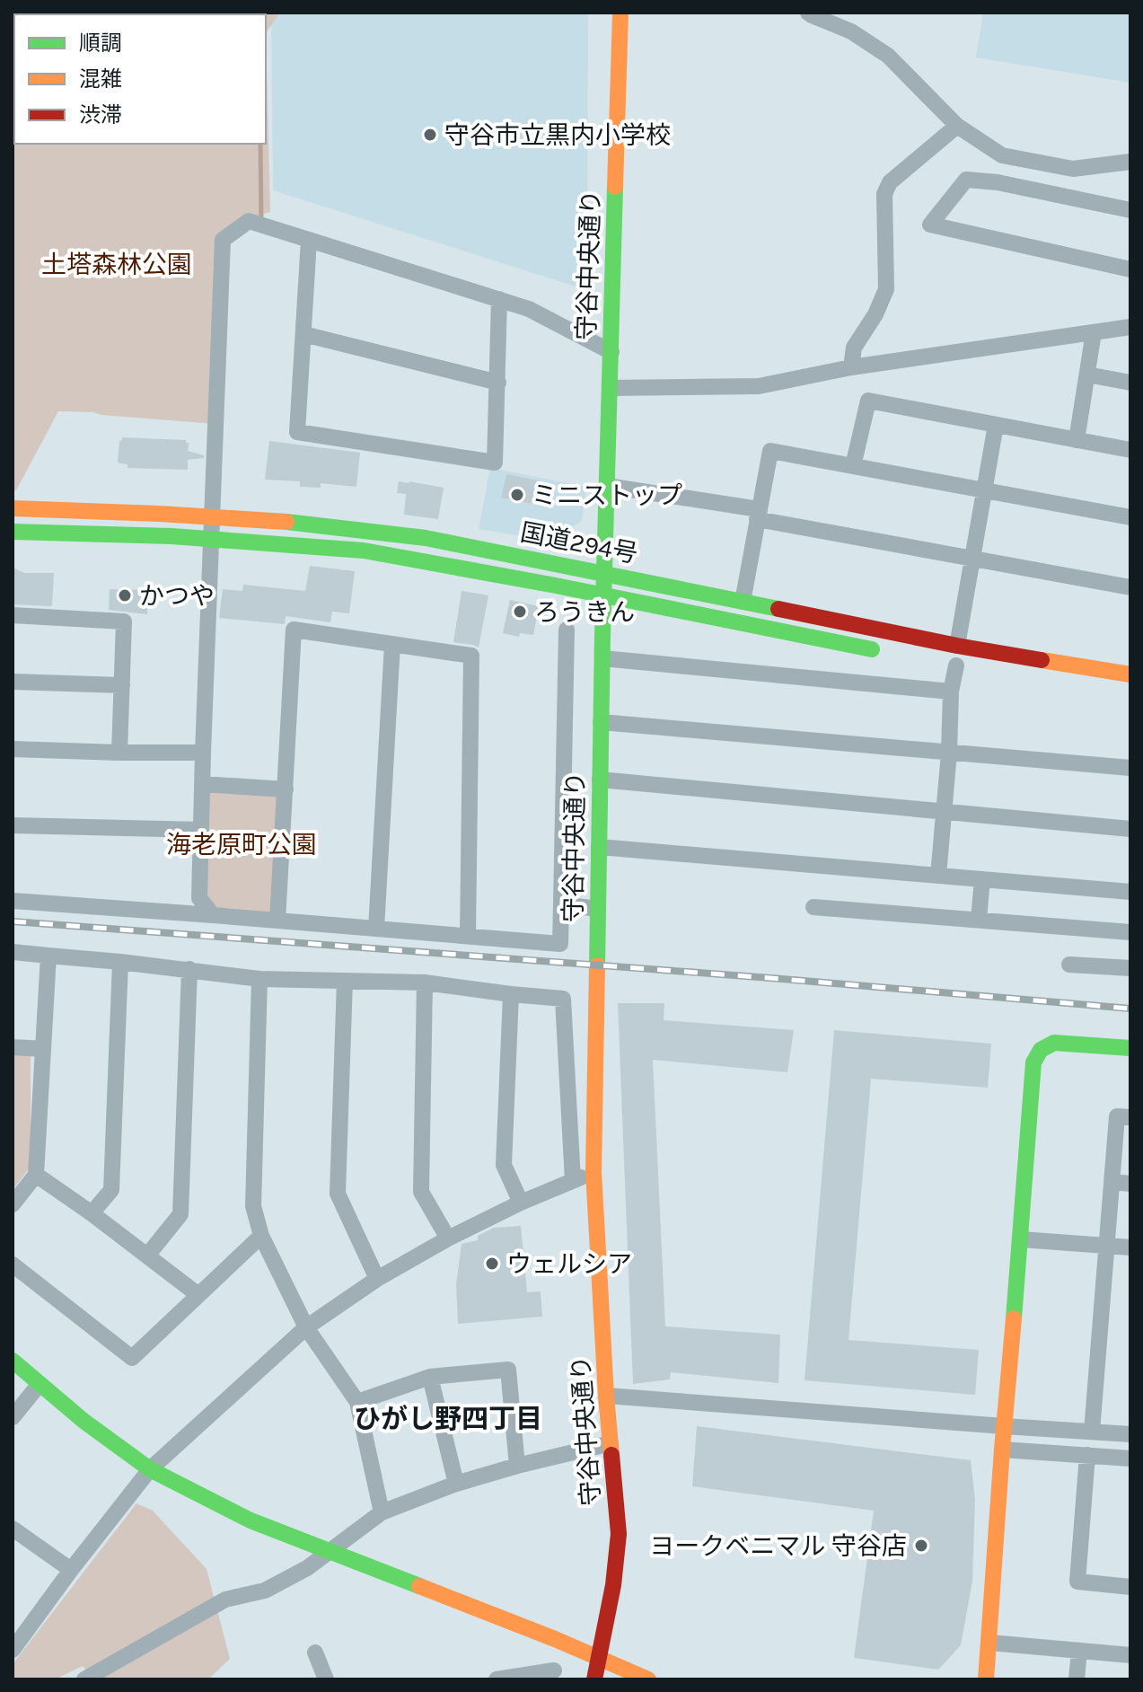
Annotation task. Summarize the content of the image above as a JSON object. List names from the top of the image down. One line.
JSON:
{"streets":{"main road":["守谷中央通り","国道294号"]},"crossings":[["守谷中央通り","国道294号"]],"districts":["ひがし野四丁目"],"parks":["土塔森林公園","海老原町公園"],"places":["守谷市立黒内小学校","ミニストップ","かつや","ろうきん","ウェルシア","ヨークベニマル 守谷店"],"legend":["順調","混雑","渋滞"]}
